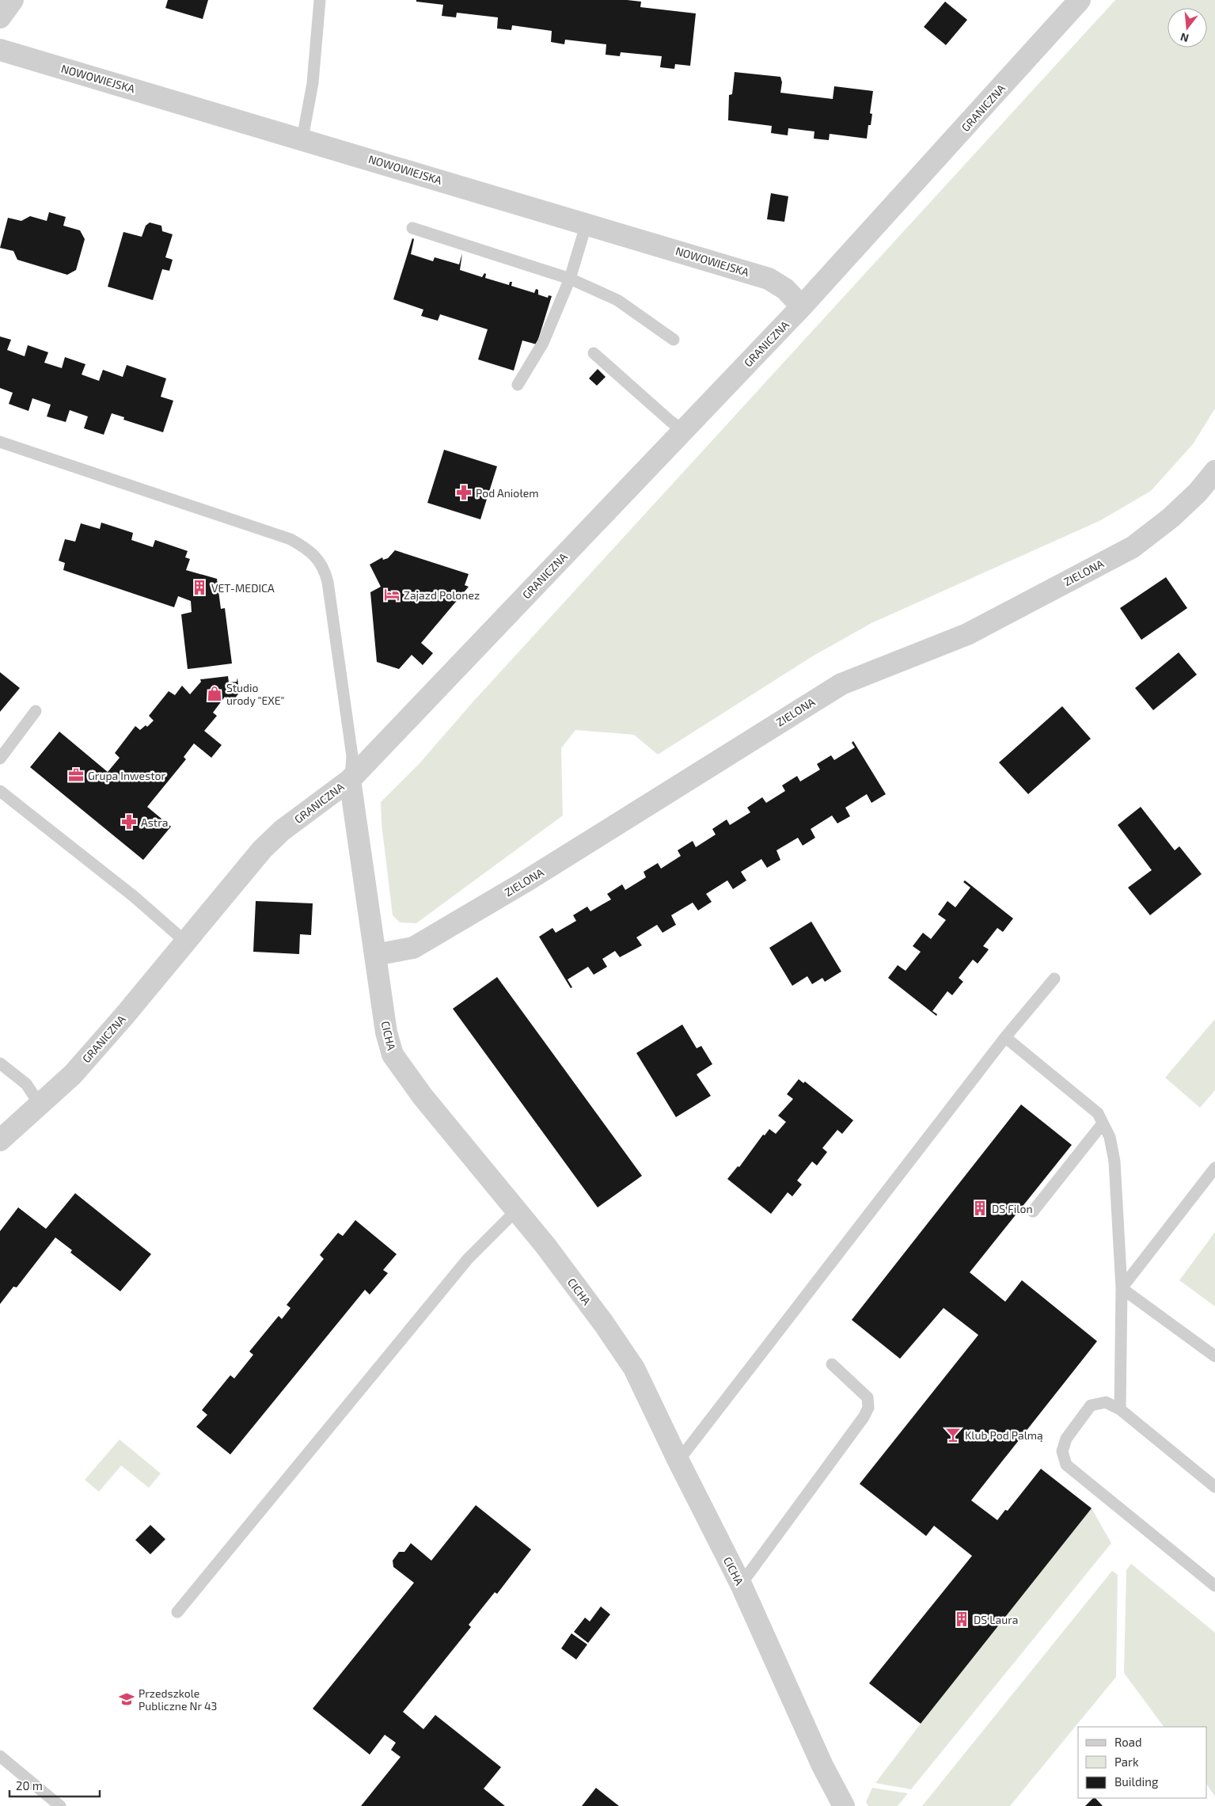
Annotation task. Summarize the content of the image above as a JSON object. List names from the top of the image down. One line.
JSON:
{"streets":{"street":["NOWOWIEJSKA","GRANICZNA","ZIELONA","CICHA"]},"crossings":[["NOWOWIEJSKA","GRANICZNA"],["GRANICZNA","CICHA"],["ZIELONA","CICHA"]],"places":{"pharmacy":["Pod Aniołem","Astra"],"building":["VET-MEDICA","DS Filon","DS Laura"],"hotel":["Zajazd Polonez"],"shop":["Studio urody \"EXE\""],"office":["Grupa Inwestor"],"bar":["Klub Pod Palmą"],"school or university":["Przedszkole Publiczne Nr 43"]},"legend":["Road","Park","Building"],"scale_bar":"20 m","north":"bottom"}
